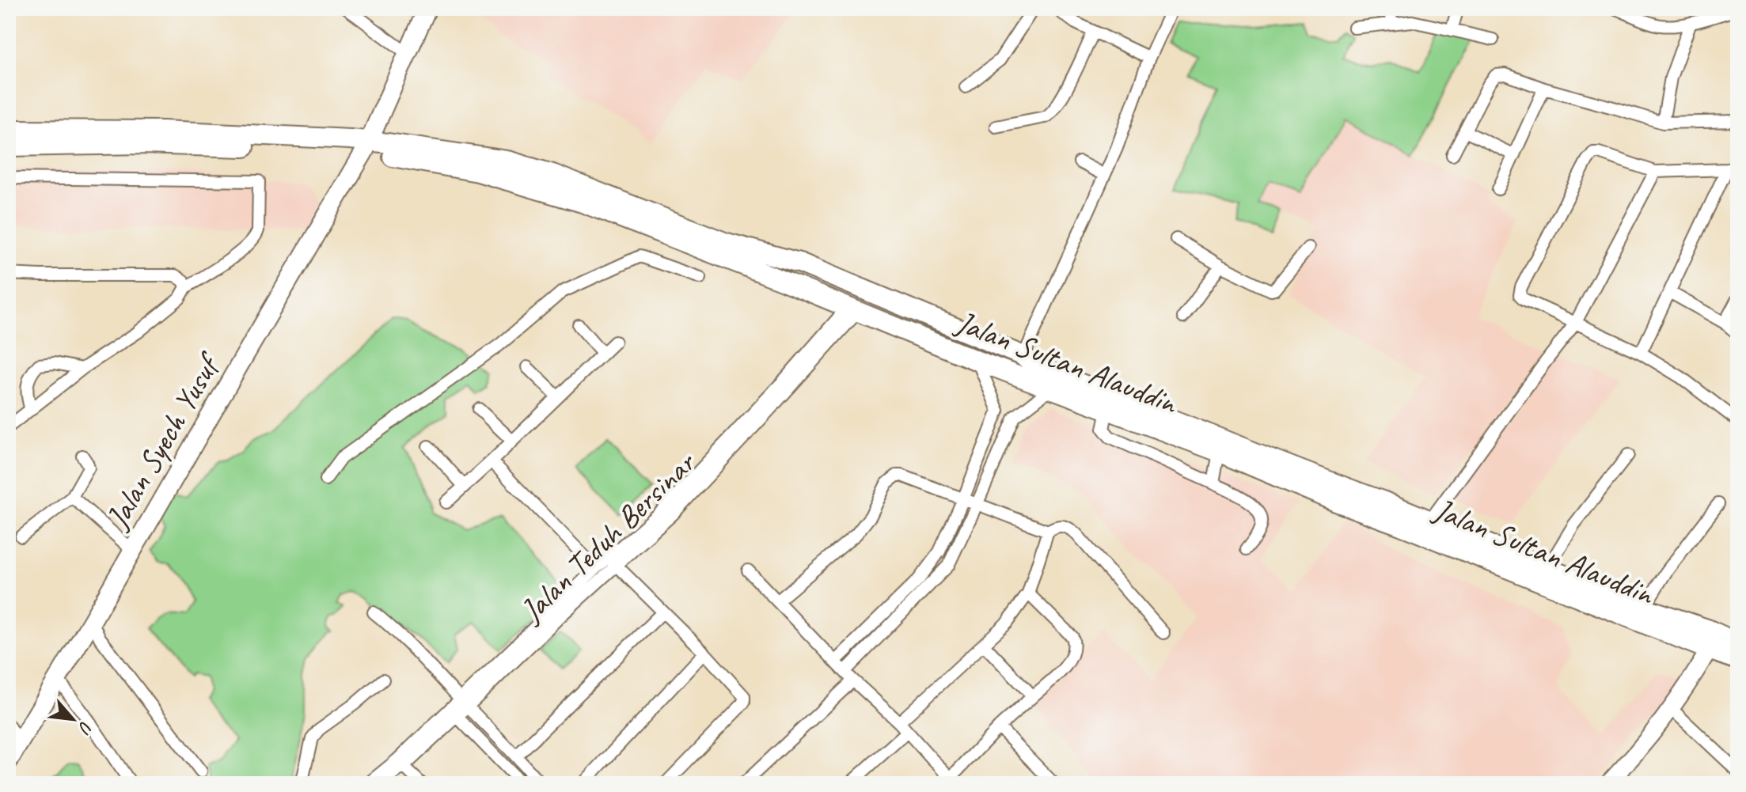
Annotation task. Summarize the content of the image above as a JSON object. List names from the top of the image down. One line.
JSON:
{"streets":{"highway":["Jalan Sultan Alauddin"],"main road":["Jalan Syech Yusuf"],"street":["Jalan Teduh Bersinar"]},"crossings":[["Jalan Sultan Alauddin","Jalan Syech Yusuf"],["Jalan Sultan Alauddin","Jalan Teduh Bersinar"]],"north":"bottom right"}
